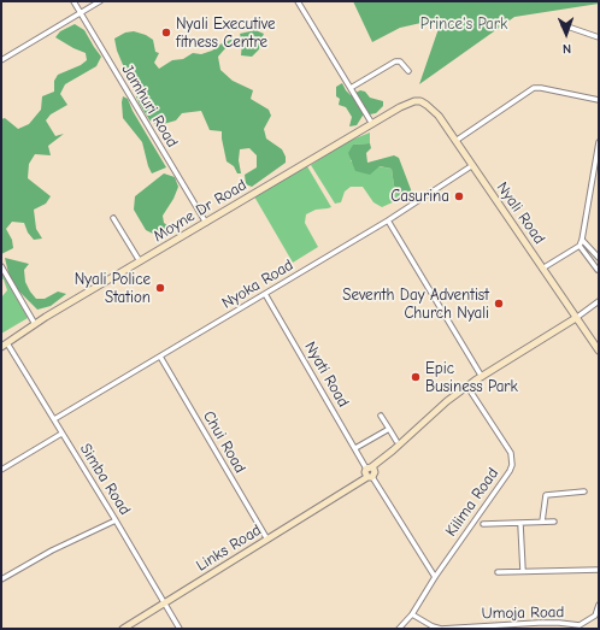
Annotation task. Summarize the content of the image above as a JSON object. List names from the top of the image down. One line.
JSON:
{"streets":{"main road":["Moyne Dr Road","Nyali Road","Links Road"],"street":["Jamhuri Road","Nyoka Road","Nyati Road","Chui Road","Simba Road","Kilima Road","Umoja Road"]},"crossings":[["Jamhuri Road","Moyne Dr Road"],["Moyne Dr Road","Nyali Road"],["Moyne Dr Road","Simba Road"],["Nyali Road","Nyoka Road"],["Nyali Road","Links Road"],["Nyoka Road","Nyati Road"],["Nyoka Road","Chui Road"],["Nyoka Road","Simba Road"],["Nyati Road","Kilima Road"],["Nyati Road","Links Road"],["Chui Road","Links Road"],["Simba Road","Links Road"],["Kilima Road","Links Road"],["Kilima Road","Umoja Road"]],"parks":["Prince's Park"],"places":["Nyali Executive fitness Centre","Casurina","Nyali Police Station","Seventh Day Adventist Church Nyali","Epic Business Park"],"north":"bottom"}
